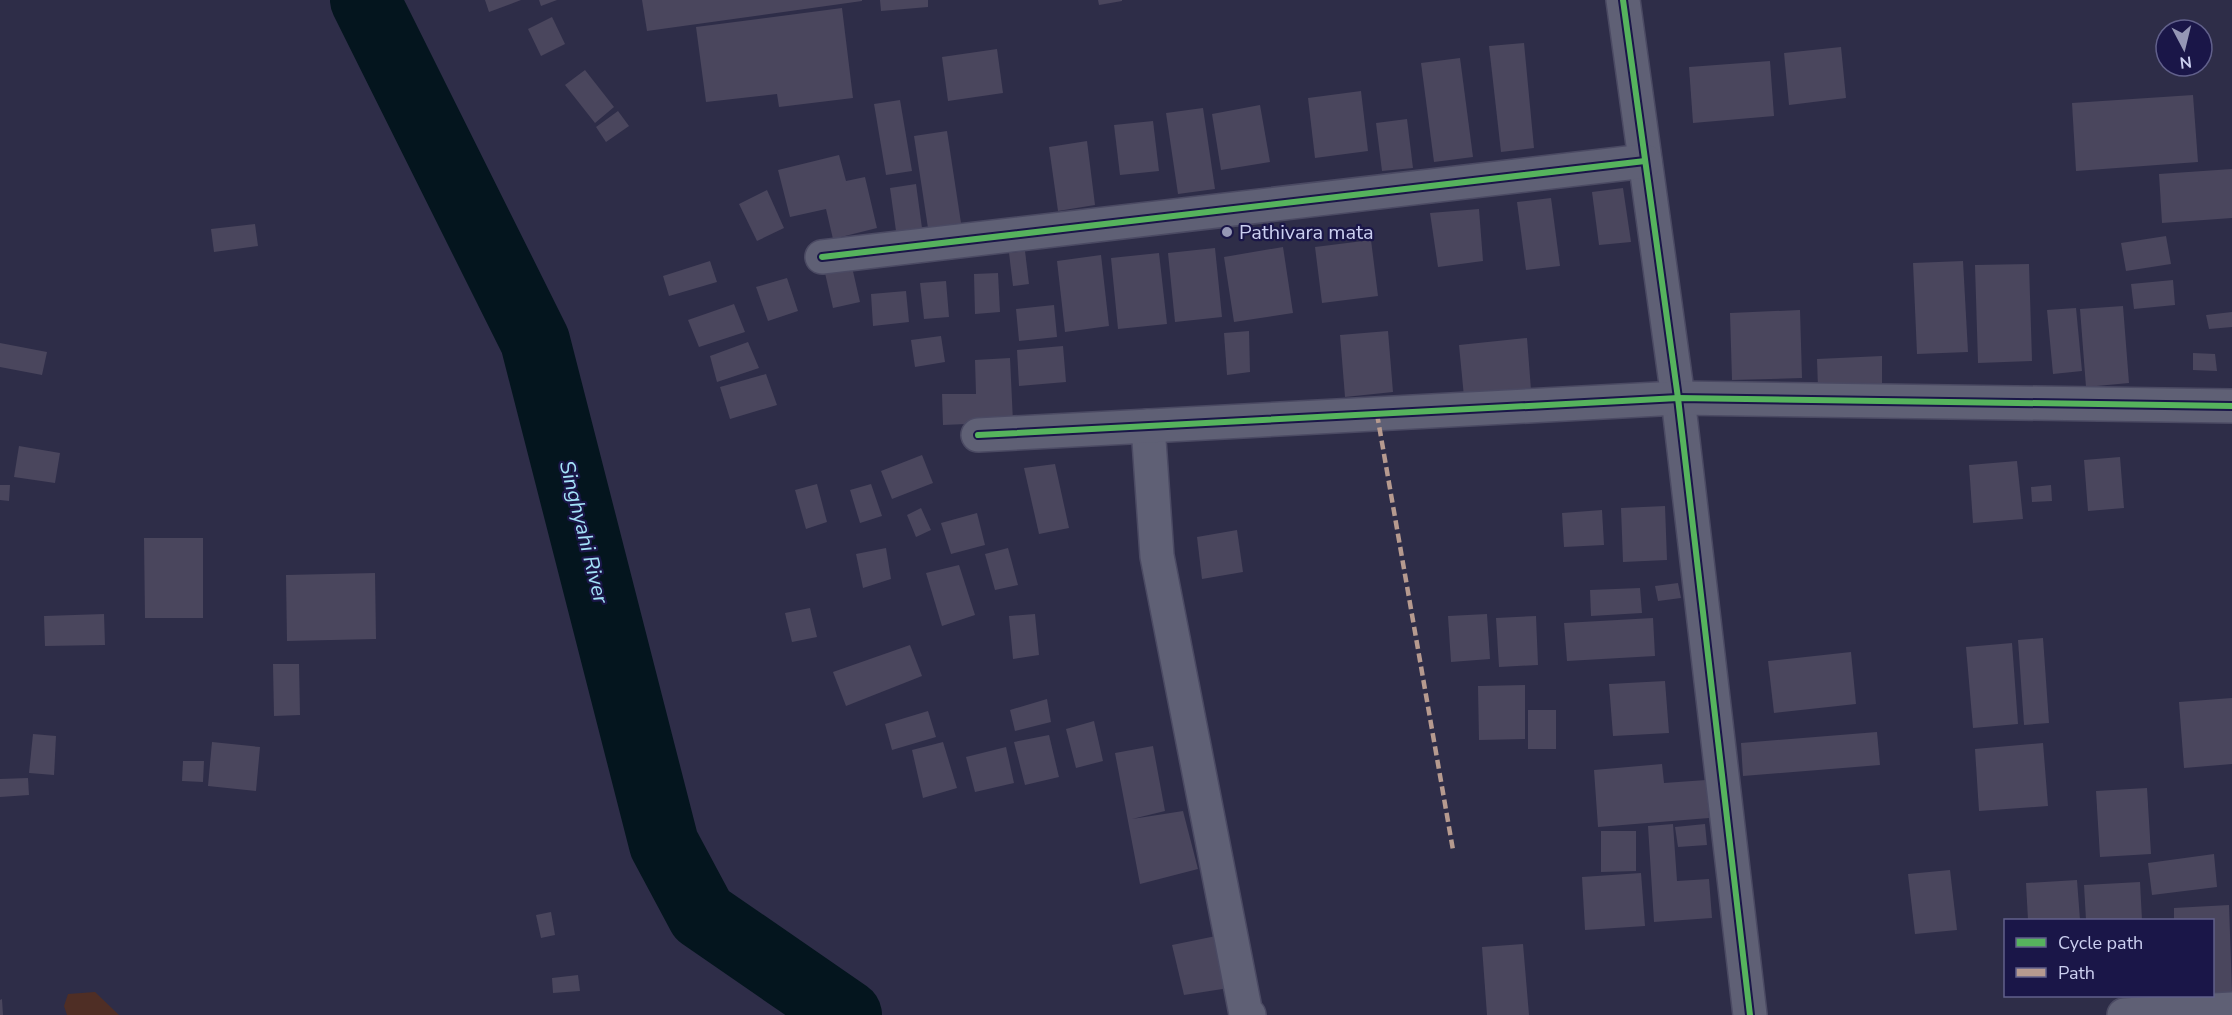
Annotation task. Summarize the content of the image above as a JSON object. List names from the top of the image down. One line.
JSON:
{"water":["Singhyahi River"],"places":["Pathivara mata"],"legend":["Cycle path","Path"],"north":"bottom"}
